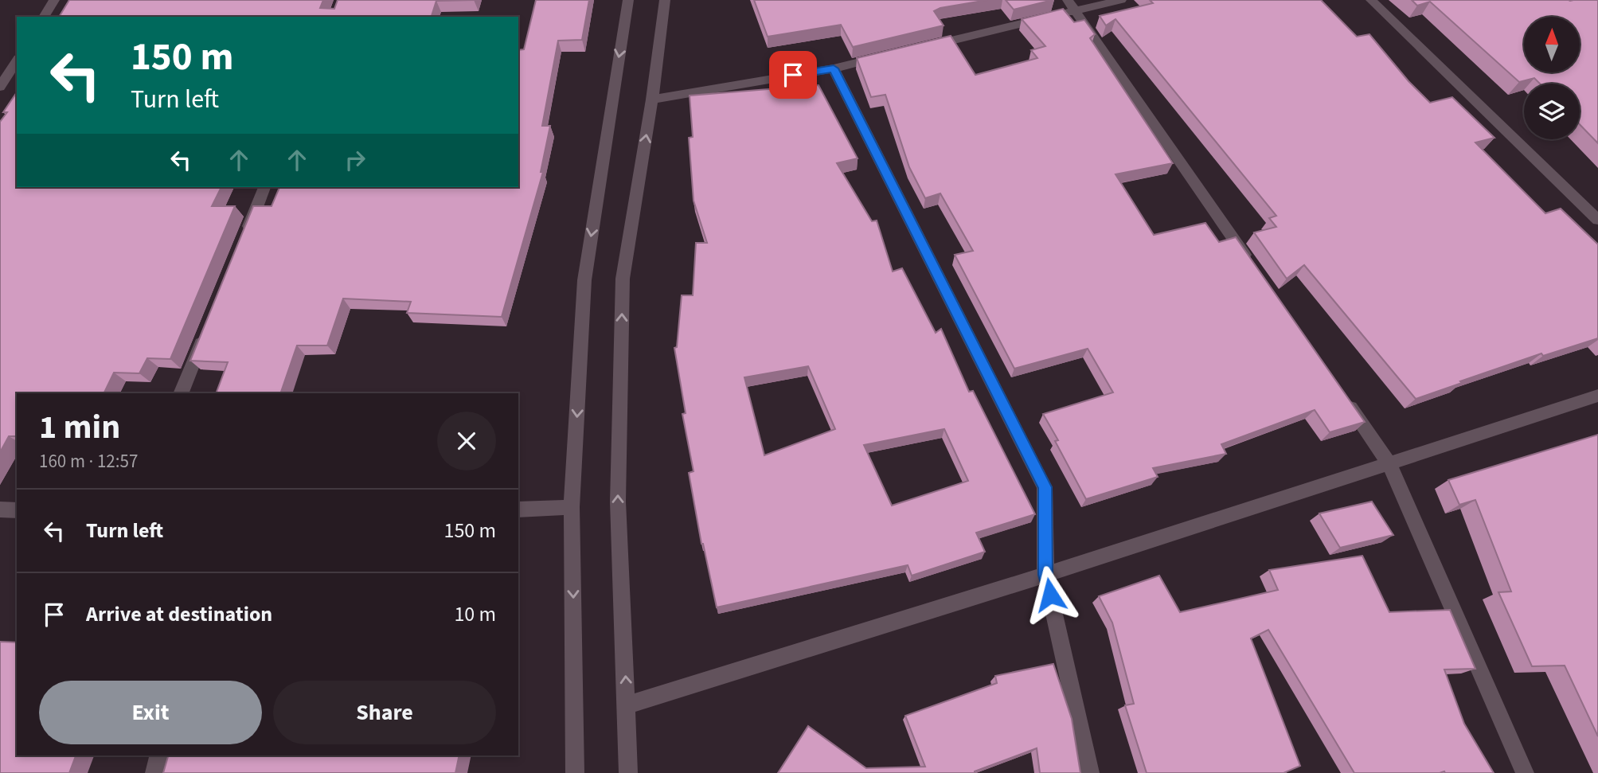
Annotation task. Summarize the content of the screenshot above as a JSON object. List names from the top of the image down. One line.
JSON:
{"north":"top","page":{"turn":["150 m","Turn left"],"heading":["1 min","160 m · 12:57"],"list":[{"name":"Turn left","value":"150 m"},{"name":"Arrive at destination","value":"10 m"}],"buttons":["Exit","Share"]}}
